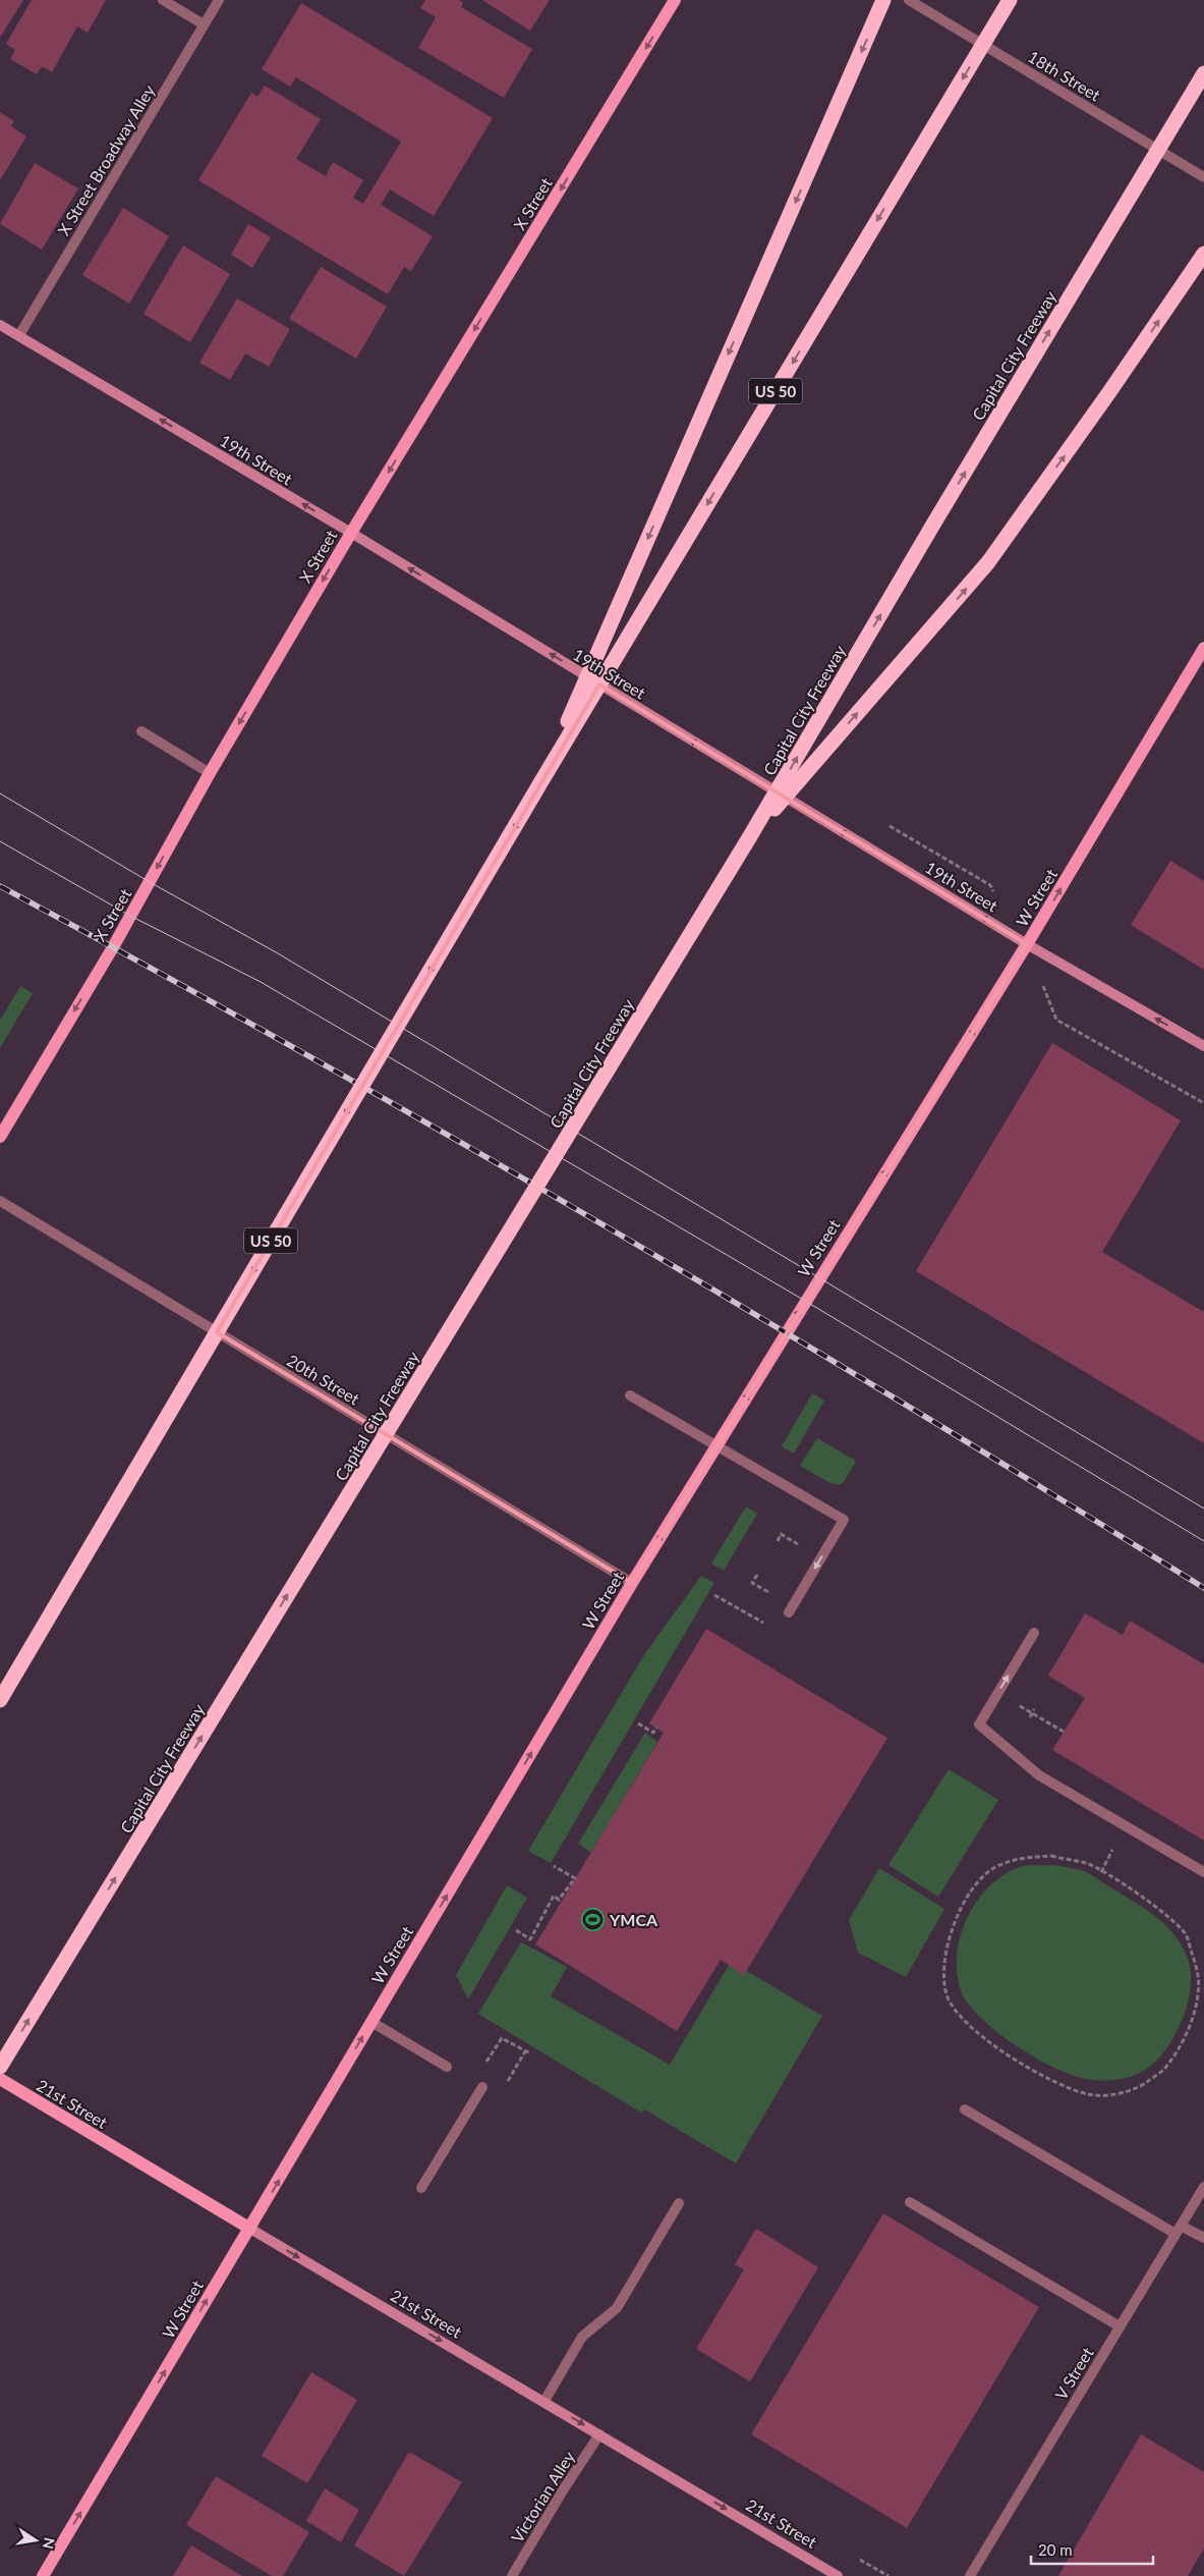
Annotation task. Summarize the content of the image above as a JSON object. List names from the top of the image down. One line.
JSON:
{"streets":{"highway":["Capital City Freeway","US 50"],"main road":["X Street","19th Street","W Street","21st Street"],"street":["18th Street","X Street Broadway Alley","20th Street","V Street","Victorian Alley"]},"crossings":[["X Street Broadway Alley","19th Street"],["X Street","19th Street"],["19th Street","W Street"],["W Street","20th Street"],["W Street","21st Street"],["21st Street","Victorian Alley"]],"one_way":["X Street","19th Street","W Street","21st Street"],"places":{"sports":["YMCA"]},"scale_bar":"20 m","north":"right"}
